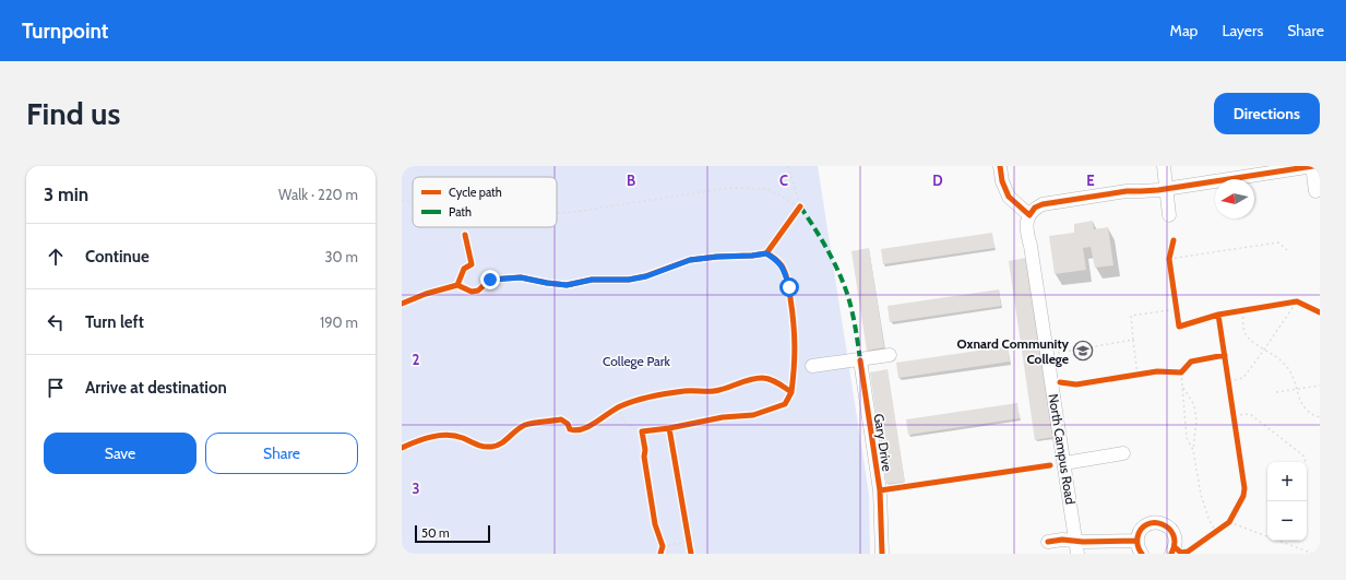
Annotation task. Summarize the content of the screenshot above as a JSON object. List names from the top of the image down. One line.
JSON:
{"streets":{"street":["Gary Drive","North Campus Road"]},"parks":["College Park"],"places":{"school or university":["Oxnard Community College"]},"legend":["Cycle path","Path"],"scale_bar":"50 m","north":"left","page":{"header":"Turnpoint","nav":["Map","Layers","Share"],"buttons":["Directions",["Save","Share"]],"title":"Find us","heading":["3 min","Walk · 220 m"],"list":[["Continue","30 m"],["Turn left","190 m"],"Arrive at destination"],"map_buttons":["+","−"],"scale":"50 m"},"grid":{"columns":["B","C","D","E"],"rows":["2","3"]}}
